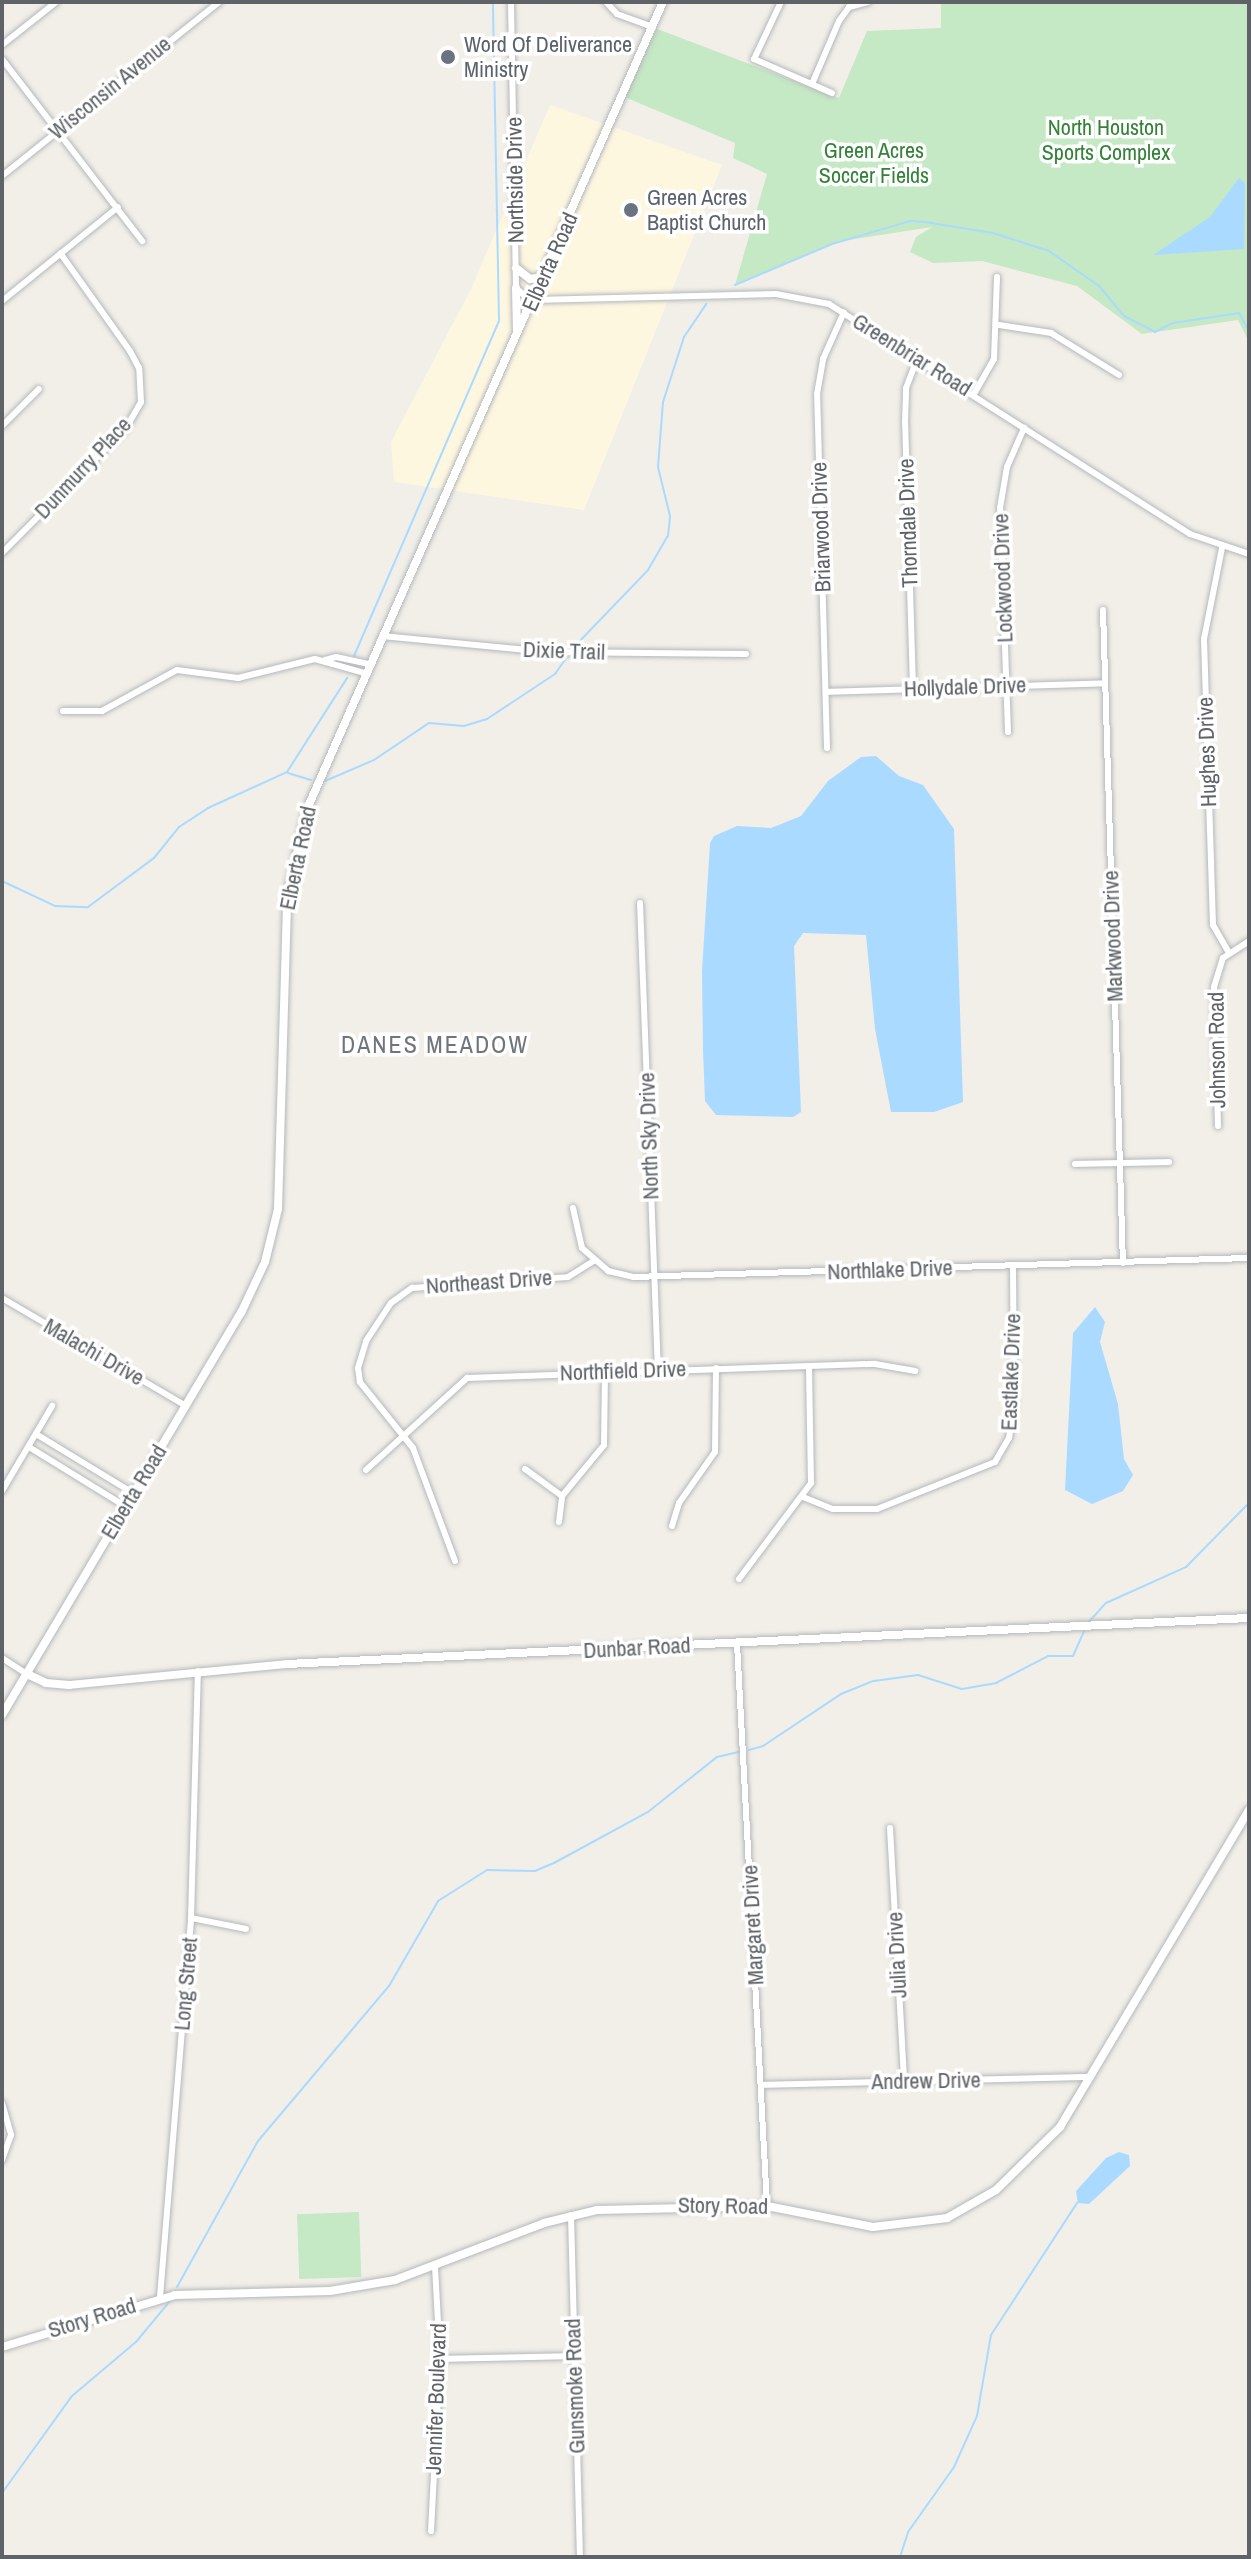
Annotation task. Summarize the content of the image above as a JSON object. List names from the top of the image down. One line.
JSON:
{"streets":{"street":["Wisconsin Avenue","Northside Drive","Elberta Road","Greenbriar Road","Dunmurry Place","Thorndale Drive","Briarwood Drive","Lockwood Drive","Dixie Trail","Hollydale Drive","Hughes Drive","Markwood Drive","Johnson Road","North Sky Drive","Northlake Drive","Northeast Drive","Malachi Drive","Northfield Drive","Eastlake Drive","Dunbar Road","Margaret Drive","Julia Drive","Long Street","Andrew Drive","Story Road","Gunsmoke Road","Jennifer Boulevard"]},"crossings":[["Elberta Road","Greenbriar Road"],["Elberta Road","Dixie Trail"],["Elberta Road","Malachi Drive"],["Elberta Road","Dunbar Road"],["Greenbriar Road","Thorndale Drive"],["Greenbriar Road","Briarwood Drive"],["Greenbriar Road","Lockwood Drive"],["Greenbriar Road","Hughes Drive"],["Thorndale Drive","Hollydale Drive"],["Briarwood Drive","Hollydale Drive"],["Lockwood Drive","Hollydale Drive"],["Hollydale Drive","Markwood Drive"],["Hughes Drive","Johnson Road"],["Markwood Drive","Northlake Drive"],["North Sky Drive","Northlake Drive"],["North Sky Drive","Northfield Drive"],["Northlake Drive","Northeast Drive"],["Northlake Drive","Eastlake Drive"],["Northeast Drive","Northfield Drive"],["Dunbar Road","Margaret Drive"],["Dunbar Road","Long Street"],["Margaret Drive","Andrew Drive"],["Margaret Drive","Story Road"],["Julia Drive","Andrew Drive"],["Long Street","Story Road"],["Andrew Drive","Story Road"],["Story Road","Gunsmoke Road"],["Story Road","Jennifer Boulevard"]],"districts":["DANES MEADOW"],"parks":["North Houston Sports Complex","Green Acres Soccer Fields"],"places":["Word Of Deliverance Ministry","Green Acres Baptist Church"]}
